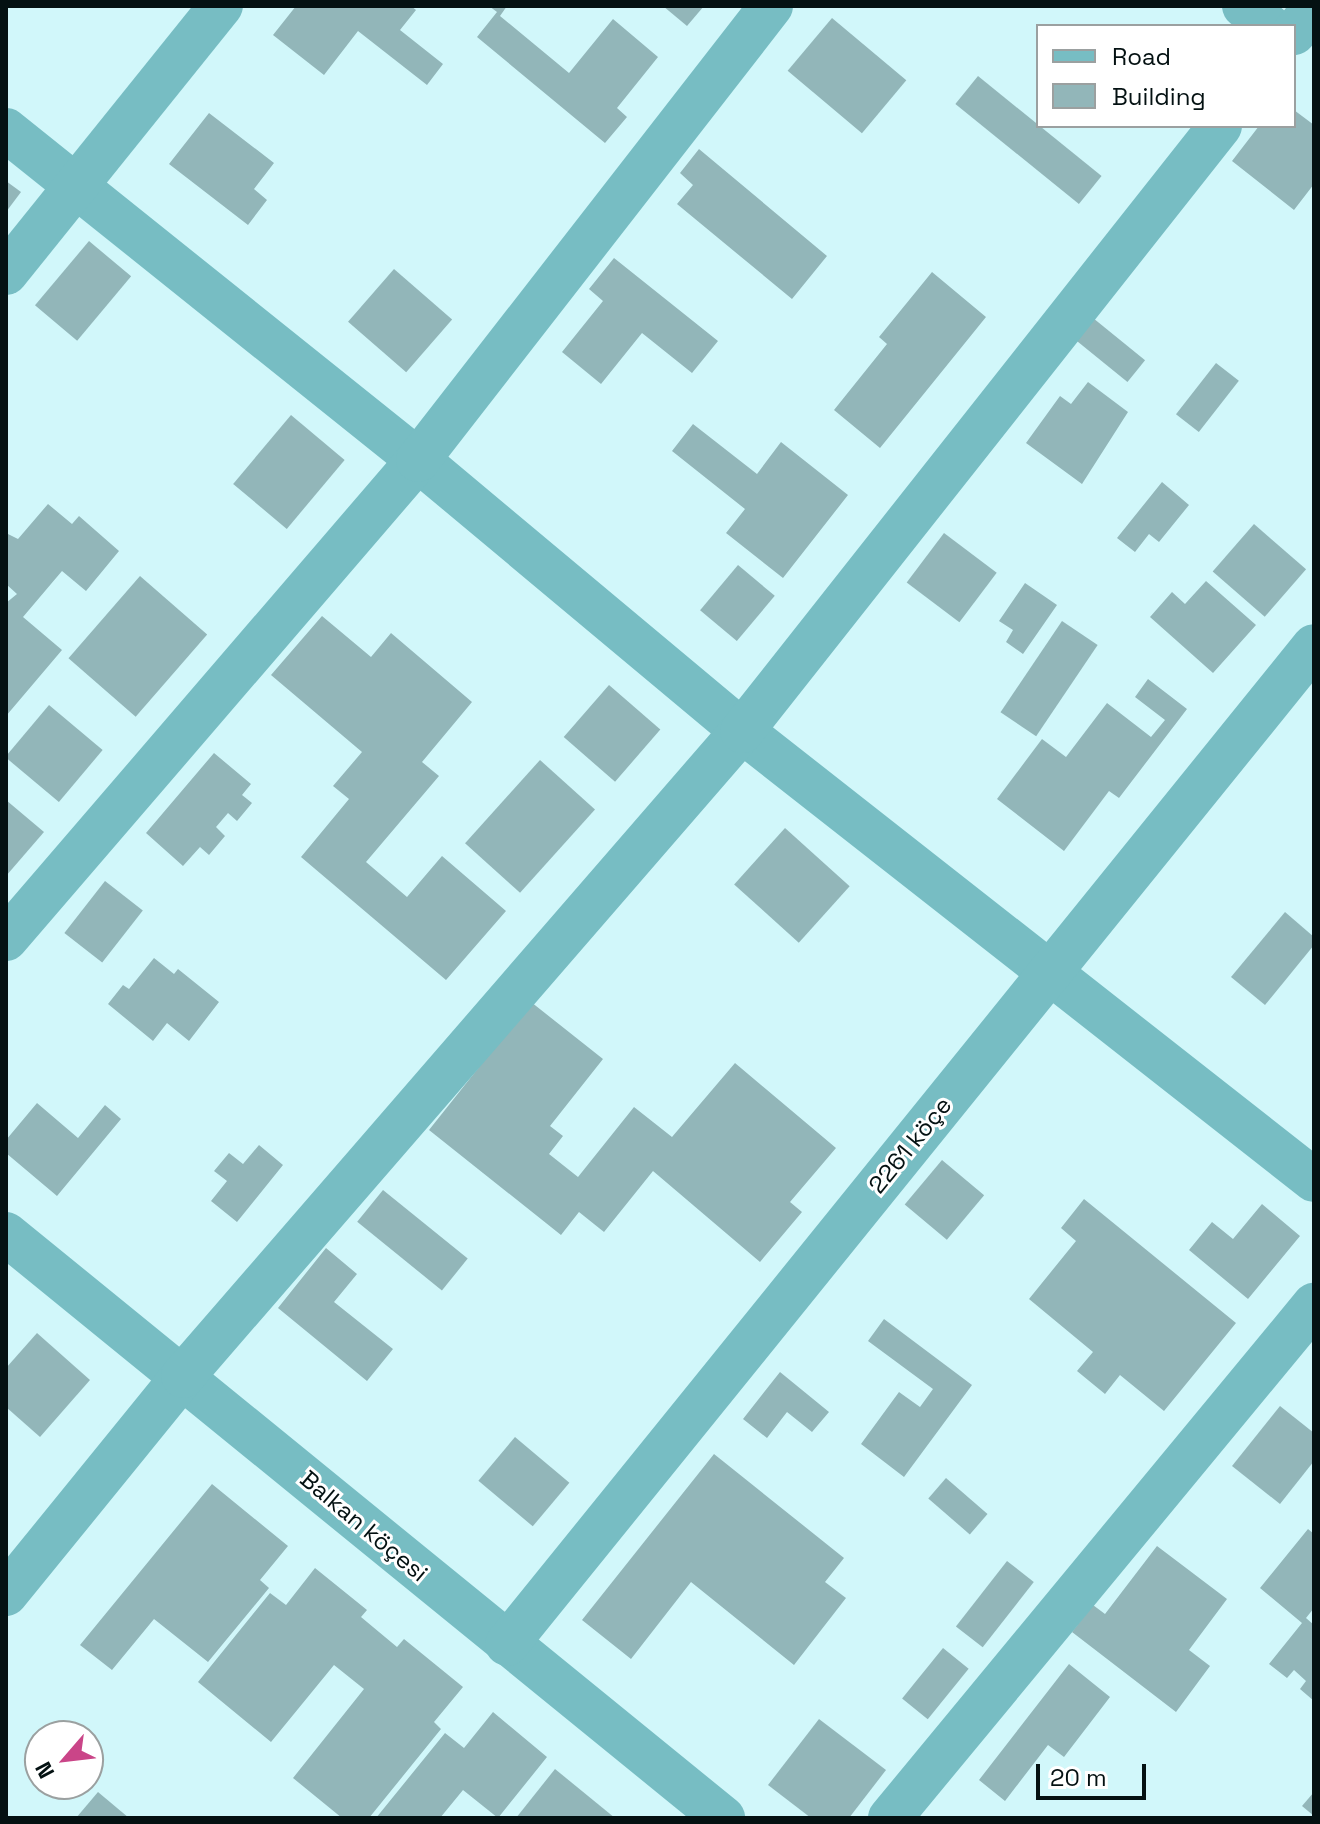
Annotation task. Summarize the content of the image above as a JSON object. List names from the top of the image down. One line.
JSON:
{"streets":{"street":["2261 köçe","Balkan köçesi"]},"crossings":[["2261 köçe","Balkan köçesi"]],"legend":["Road","Building"],"scale_bar":"20 m","north":"bottom left"}
